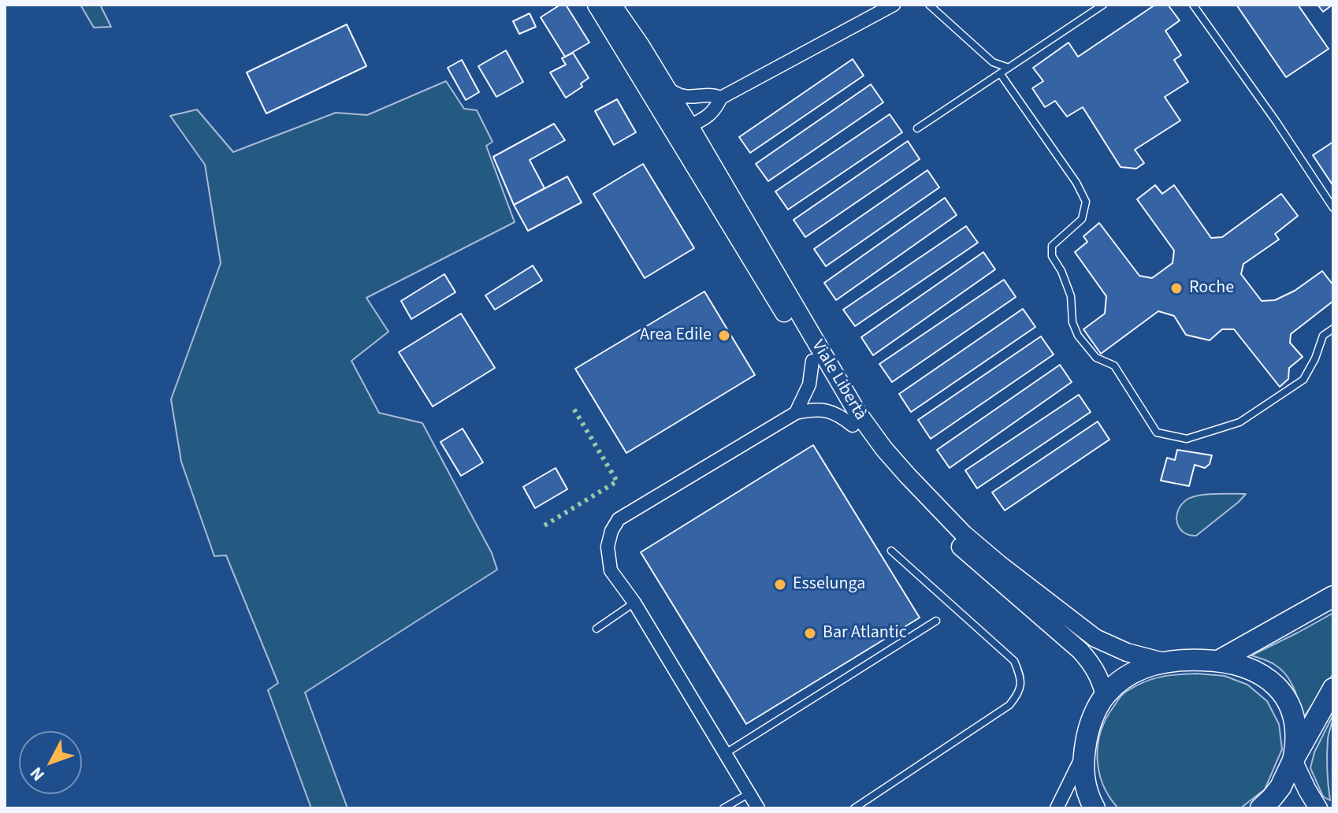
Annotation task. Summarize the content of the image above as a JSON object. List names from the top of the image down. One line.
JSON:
{"streets":{"main road":["Viale Libertà"]},"places":["Roche","Area Edile","Esselunga","Bar Atlantic"],"north":"bottom left"}
